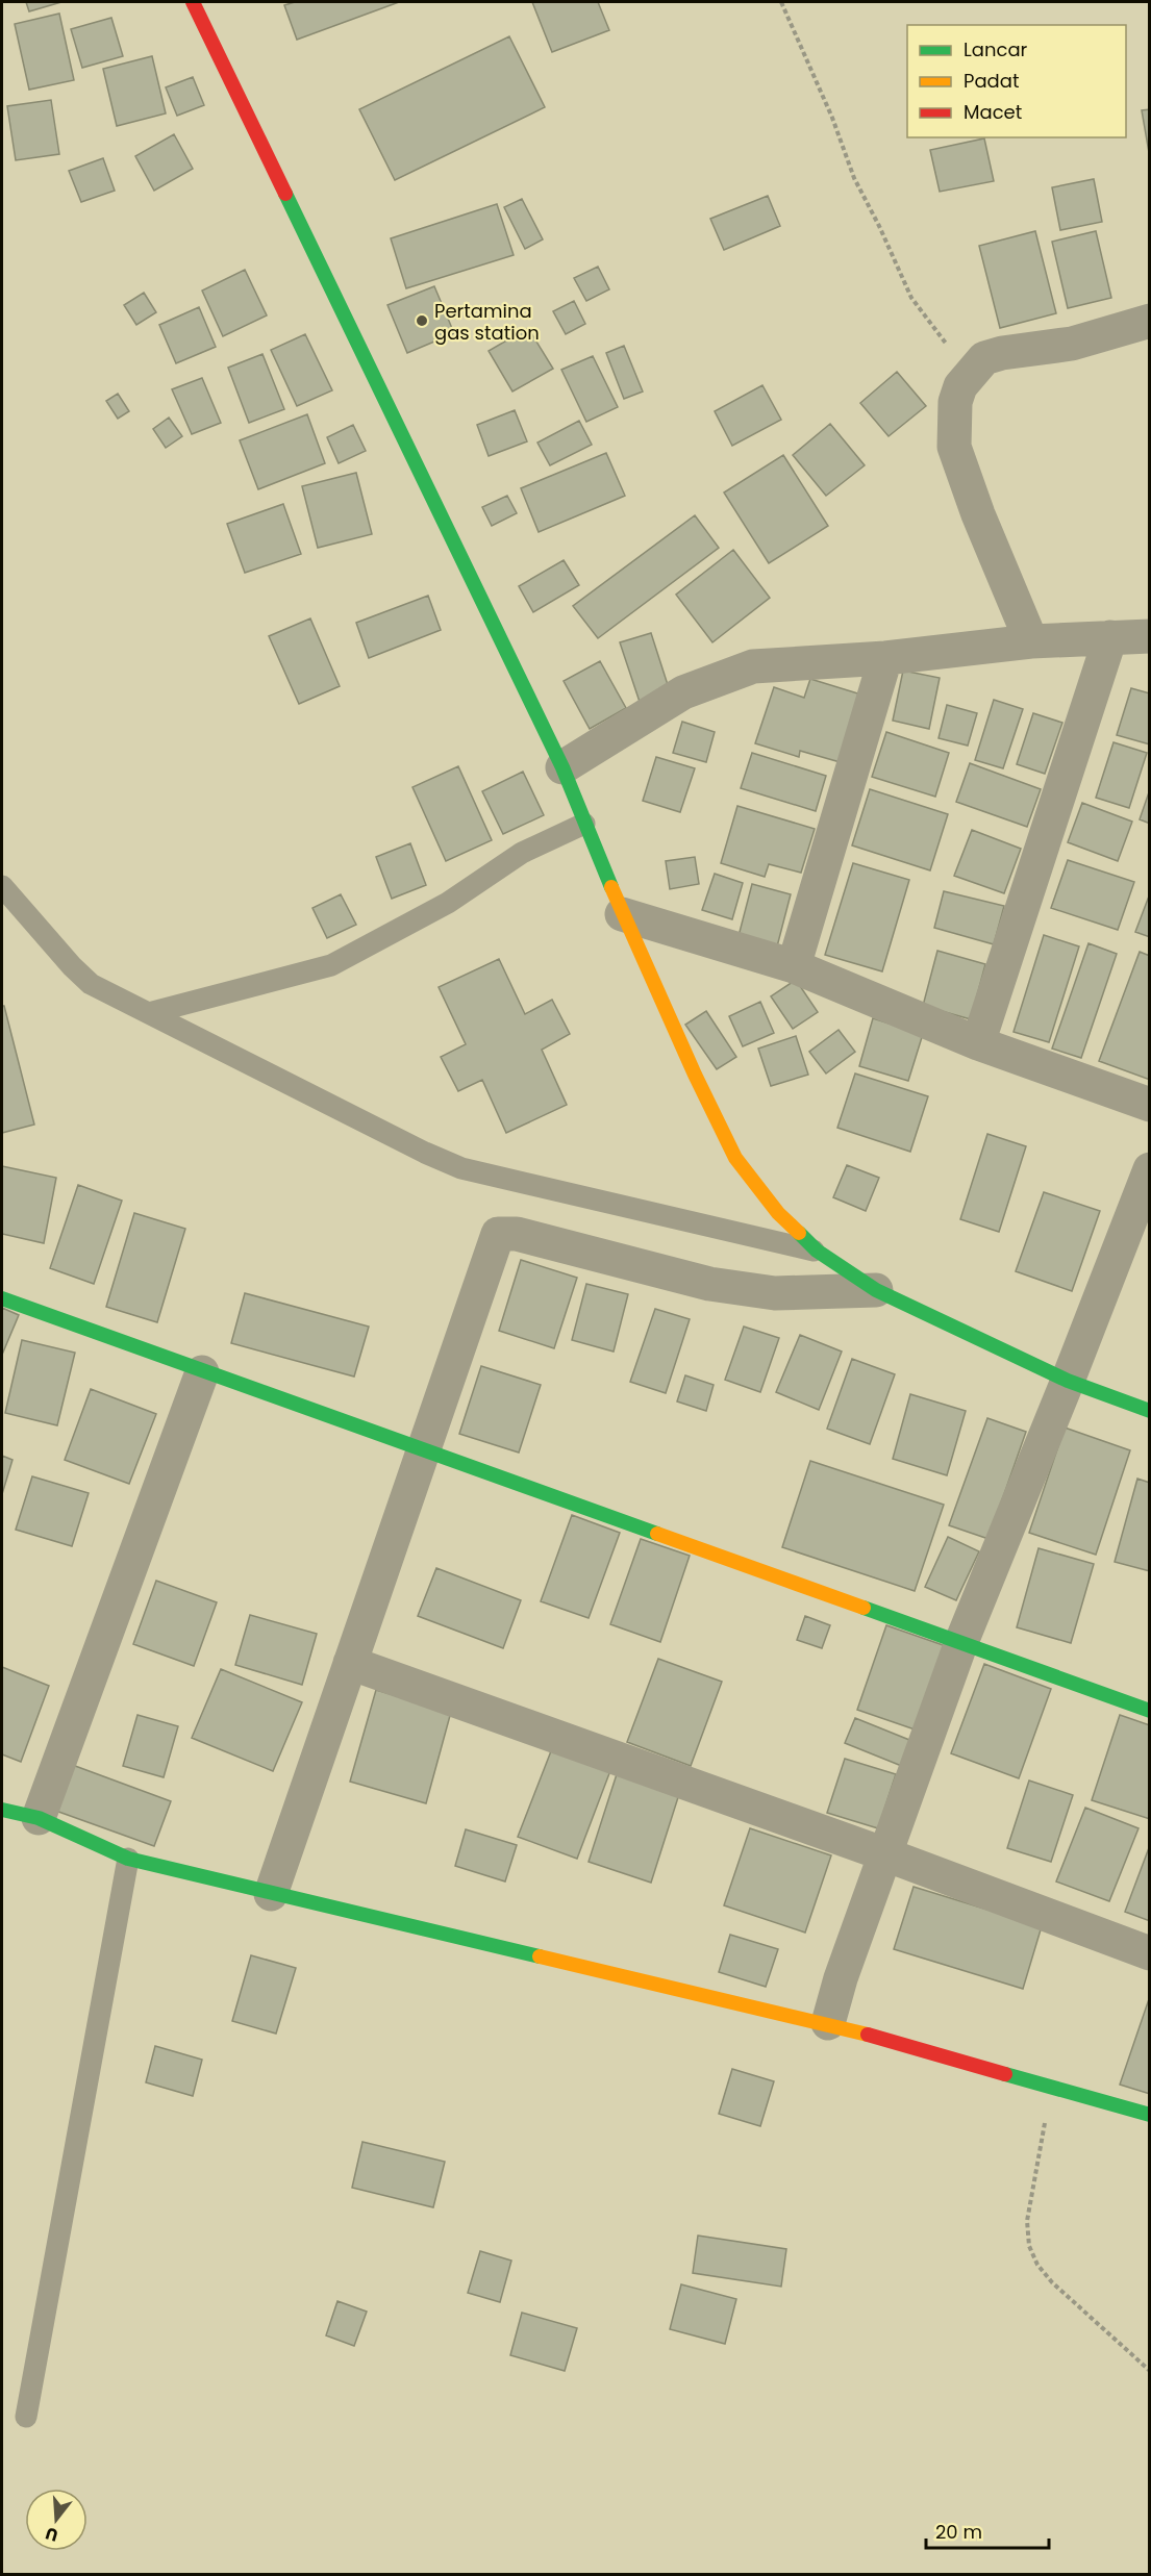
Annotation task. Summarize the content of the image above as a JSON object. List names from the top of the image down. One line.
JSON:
{"places":["Pertamina gas station"],"legend":["Lancar","Padat","Macet"],"scale_bar":"20 m","north":"bottom"}
